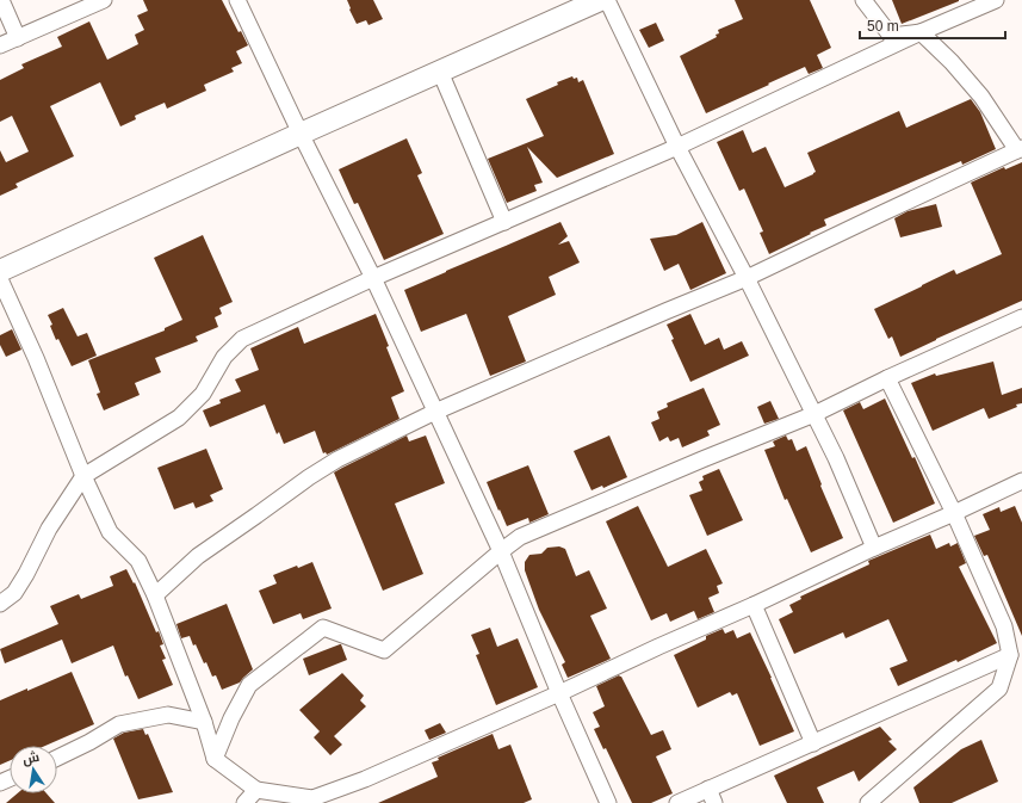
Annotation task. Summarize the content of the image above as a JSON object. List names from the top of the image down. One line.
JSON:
{"scale_bar":"50 m","north":"top"}
